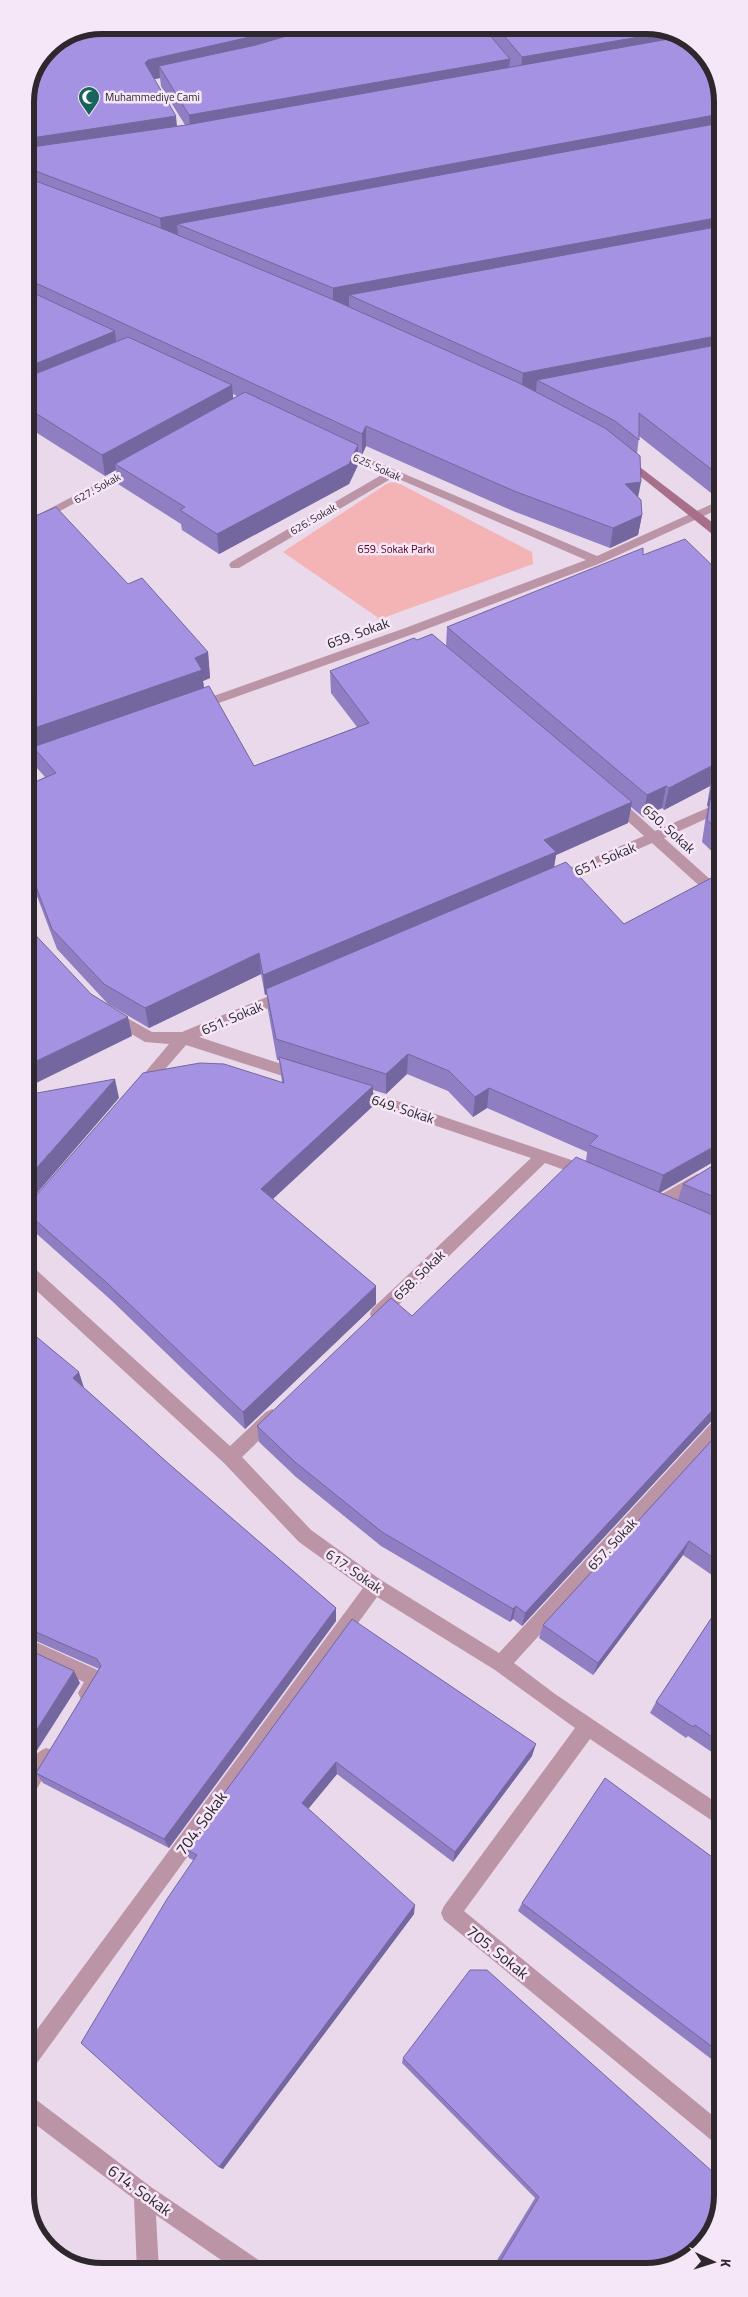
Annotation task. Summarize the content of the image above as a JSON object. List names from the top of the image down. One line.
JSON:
{"streets":{"street":["625. Sokak","627. Sokak","626. Sokak","659. Sokak","650. Sokak","651. Sokak","649. Sokak","658. Sokak","657. Sokak","617. Sokak","704. Sokak","705. Sokak","614. Sokak"]},"crossings":[["625. Sokak","626. Sokak"],["625. Sokak","659. Sokak"],["650. Sokak","651. Sokak"],["649. Sokak","658. Sokak"],["657. Sokak","617. Sokak"],["617. Sokak","704. Sokak"],["617. Sokak","705. Sokak"]],"parks":["659. Sokak Parkı"],"places":{"mosque":["Muhammediye Cami"]},"north":"right"}
